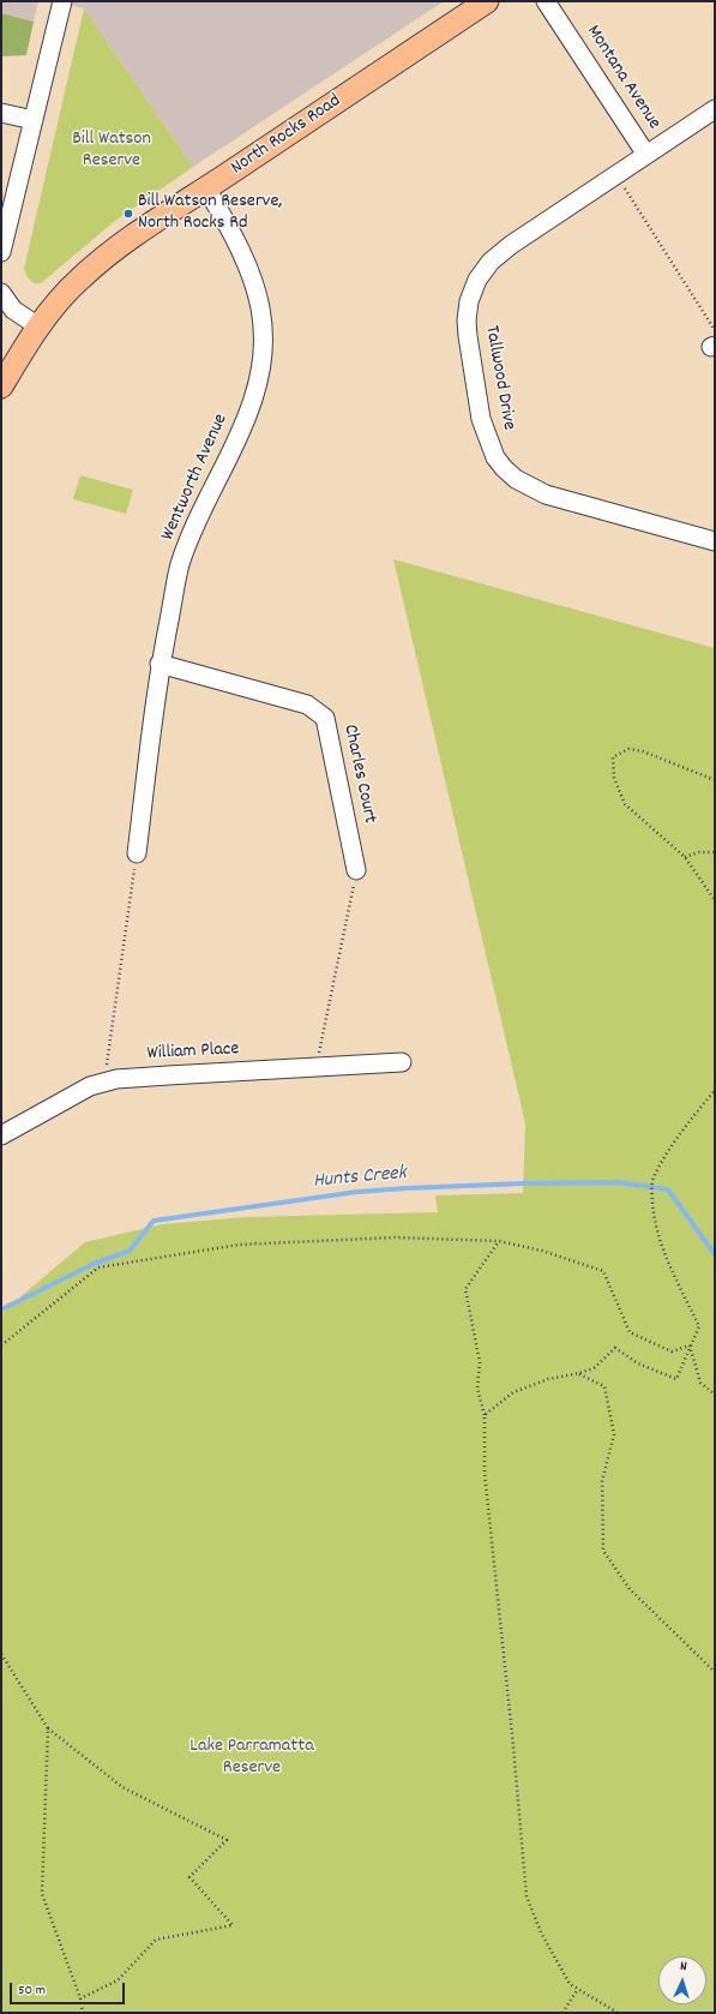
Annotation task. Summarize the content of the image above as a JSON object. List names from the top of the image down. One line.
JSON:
{"streets":{"main road":["North Rocks Road"],"street":["Montana Avenue","Tallwood Drive","Wentworth Avenue","Charles Court","William Place"]},"crossings":[["Montana Avenue","Tallwood Drive"],["North Rocks Road","Wentworth Avenue"],["Wentworth Avenue","Charles Court"]],"water":["Hunts Creek"],"parks":["Bill Watson Reserve","Lake Parramatta Reserve"],"places":["Bill Watson Reserve, North Rocks Rd"],"scale_bar":"50 m","north":"top"}
